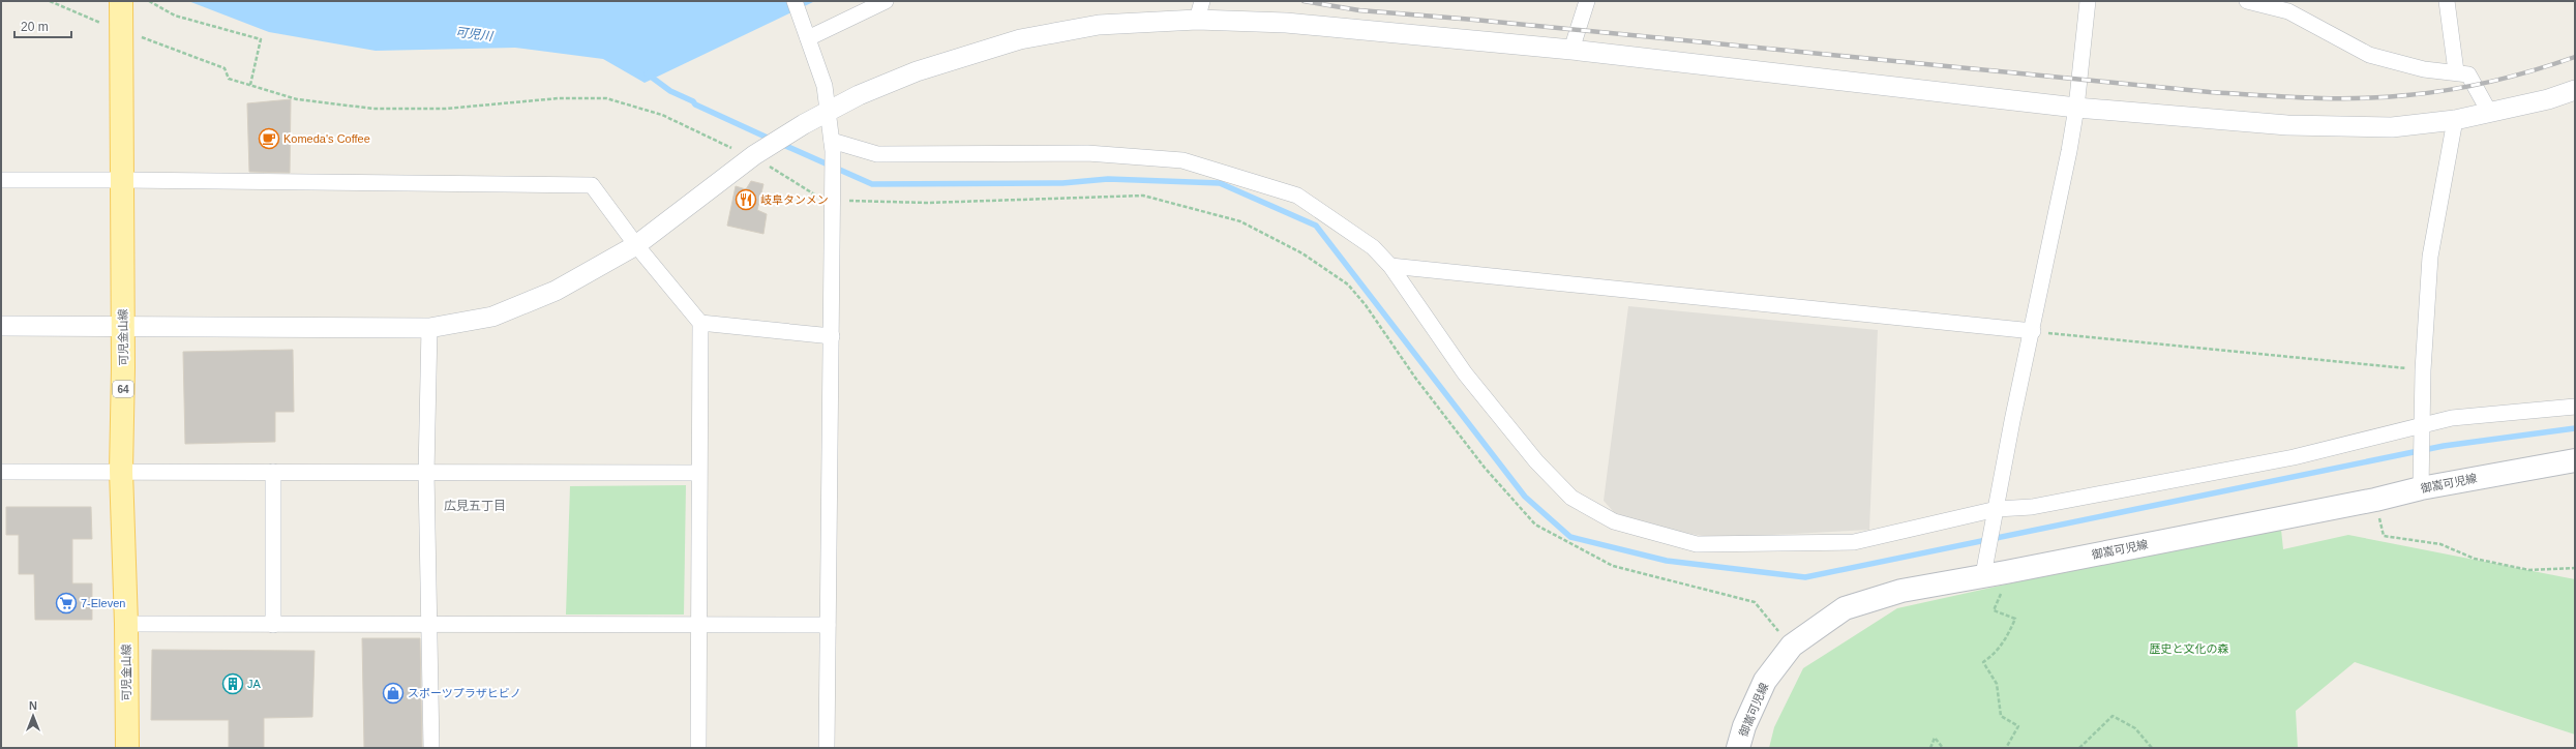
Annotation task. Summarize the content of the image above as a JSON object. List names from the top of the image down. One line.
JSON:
{"streets":{"main road":["可児金山線","64","御嵩可児線"]},"districts":["広見五丁目"],"water":["可児川"],"parks":["歴史と文化の森"],"places":{"cafe":["Komeda's Coffee"],"restaurant":["岐阜タンメン"],"supermarket":["7-Eleven"],"building":["JA"],"shop":["スポーツプラザヒビノ"]},"scale_bar":"20 m","north":"top"}
